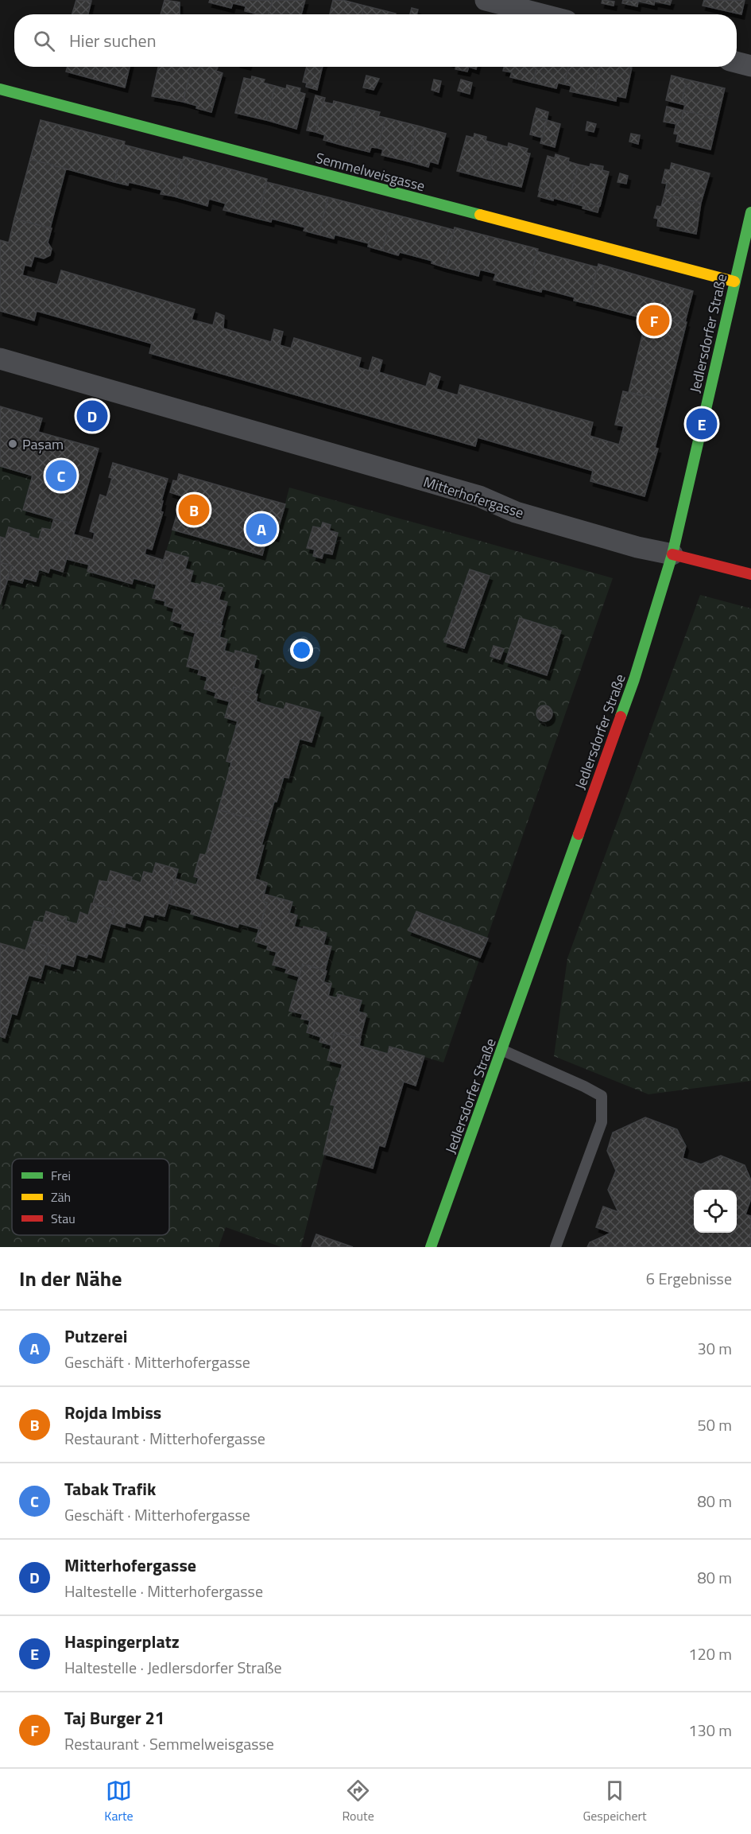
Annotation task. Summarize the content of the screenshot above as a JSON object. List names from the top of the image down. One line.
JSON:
{"streets":{"street":["Semmelweisgasse","Jedlersdorfer Straße","Mitterhofergasse"]},"crossings":[["Semmelweisgasse","Jedlersdorfer Straße"],["Jedlersdorfer Straße","Mitterhofergasse"]],"places":["Pașam"],"legend":["Frei","Zäh","Stau"],"page":{"search":"Hier suchen","pins":["F","D","E","C","B","A"],"heading":["In der Nähe","6 Ergebnisse"],"list":[{"mark":"A","name":"Putzerei","note":"Geschäft · Mitterhofergasse","value":"30 m"},{"mark":"B","name":"Rojda Imbiss","note":"Restaurant · Mitterhofergasse","value":"50 m"},{"mark":"C","name":"Tabak Trafik","note":"Geschäft · Mitterhofergasse","value":"80 m"},{"mark":"D","name":"Mitterhofergasse","note":"Haltestelle · Mitterhofergasse","value":"80 m"},{"mark":"E","name":"Haspingerplatz","note":"Haltestelle · Jedlersdorfer Straße","value":"120 m"},{"mark":"F","name":"Taj Burger 21","note":"Restaurant · Semmelweisgasse","value":"130 m"}],"nav":["Karte","Route","Gespeichert"]}}
